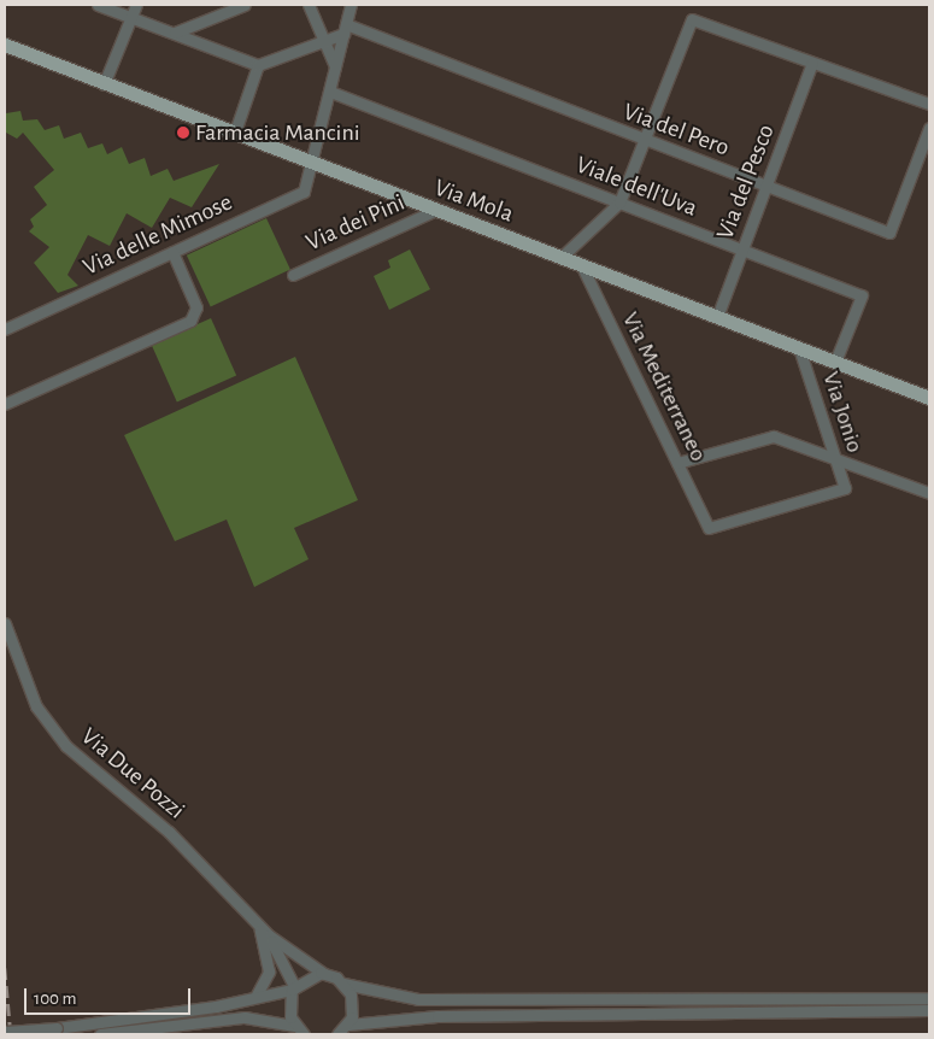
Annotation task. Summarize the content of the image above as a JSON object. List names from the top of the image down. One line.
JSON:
{"streets":{"main road":["Via Mola"],"street":["Via del Pero","Via del Pesco","Viale dell'Uva","Via dei Pini","Via delle Mimose","Via Mediterraneo","Via Jonio","Via Due Pozzi"]},"crossings":[["Via del Pero","Via del Pesco"],["Via del Pero","Via delle Mimose"],["Via del Pesco","Viale dell'Uva"],["Via del Pesco","Via Mola"],["Viale dell'Uva","Via Mola"],["Viale dell'Uva","Via delle Mimose"],["Via Mola","Via dei Pini"],["Via Mola","Via delle Mimose"],["Via Mola","Via Mediterraneo"],["Via Mola","Via Jonio"],["Via Mediterraneo","Via Jonio"]],"places":["Farmacia Mancini"],"scale_bar":"100 m"}
